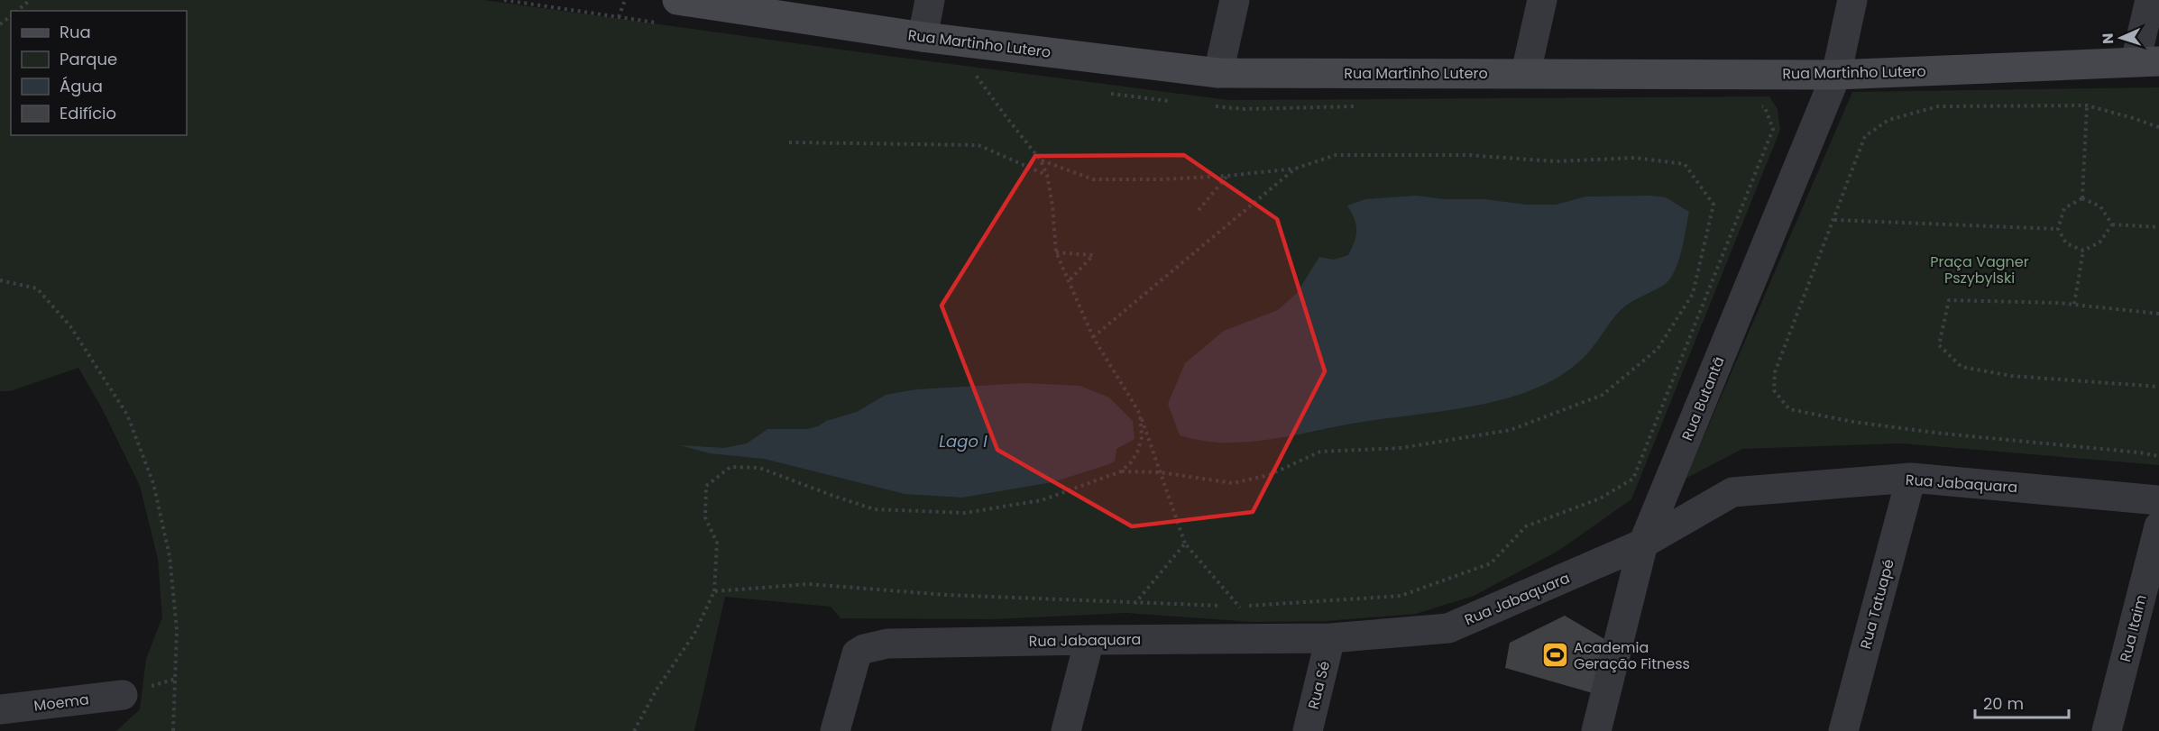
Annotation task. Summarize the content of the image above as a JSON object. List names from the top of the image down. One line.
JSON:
{"streets":{"street":["Rua Martinho Lutero","Rua Butantã","Rua Jabaquara","Rua Tatuapé","Rua Itaim","Rua Sé","Moema"]},"crossings":[["Rua Martinho Lutero","Rua Butantã"],["Rua Butantã","Rua Jabaquara"],["Rua Jabaquara","Rua Tatuapé"],["Rua Jabaquara","Rua Sé"]],"water":["Lago I"],"parks":["Praça Vagner Pszybylski"],"places":{"sports":["Academia Geração Fitness"]},"legend":["Rua","Parque","Água","Edifício"],"scale_bar":"20 m","north":"left"}
